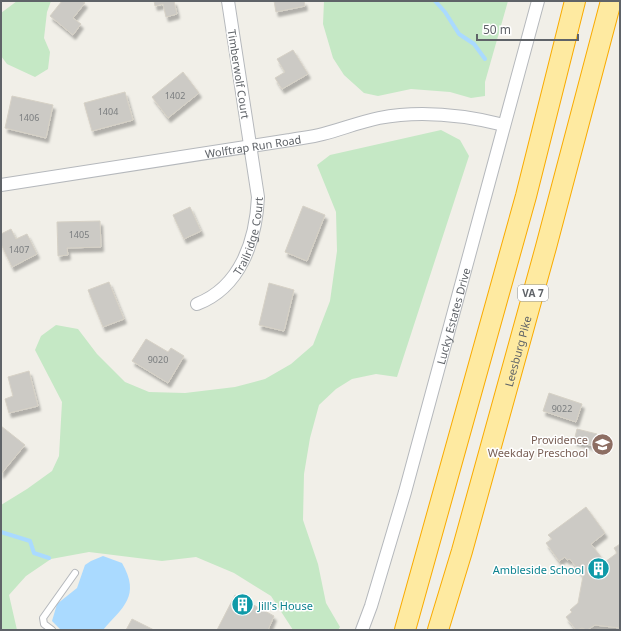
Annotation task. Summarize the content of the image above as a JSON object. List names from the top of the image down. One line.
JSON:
{"streets":{"highway":["VA 7","Leesburg Pike"],"street":["Timberwolf Court","Wolftrap Run Road","Trailridge Court","Lucky Estates Drive"]},"crossings":[["Timberwolf Court","Wolftrap Run Road"],["Timberwolf Court","Trailridge Court"],["Wolftrap Run Road","Trailridge Court"],["Wolftrap Run Road","Lucky Estates Drive"]],"places":{"school or university":["Providence Weekday Preschool"],"building":["Ambleside School","Jill's House"]},"house_numbers":["1402","1404","1406","1405","1407","9020","9022"],"scale_bar":"50 m"}
